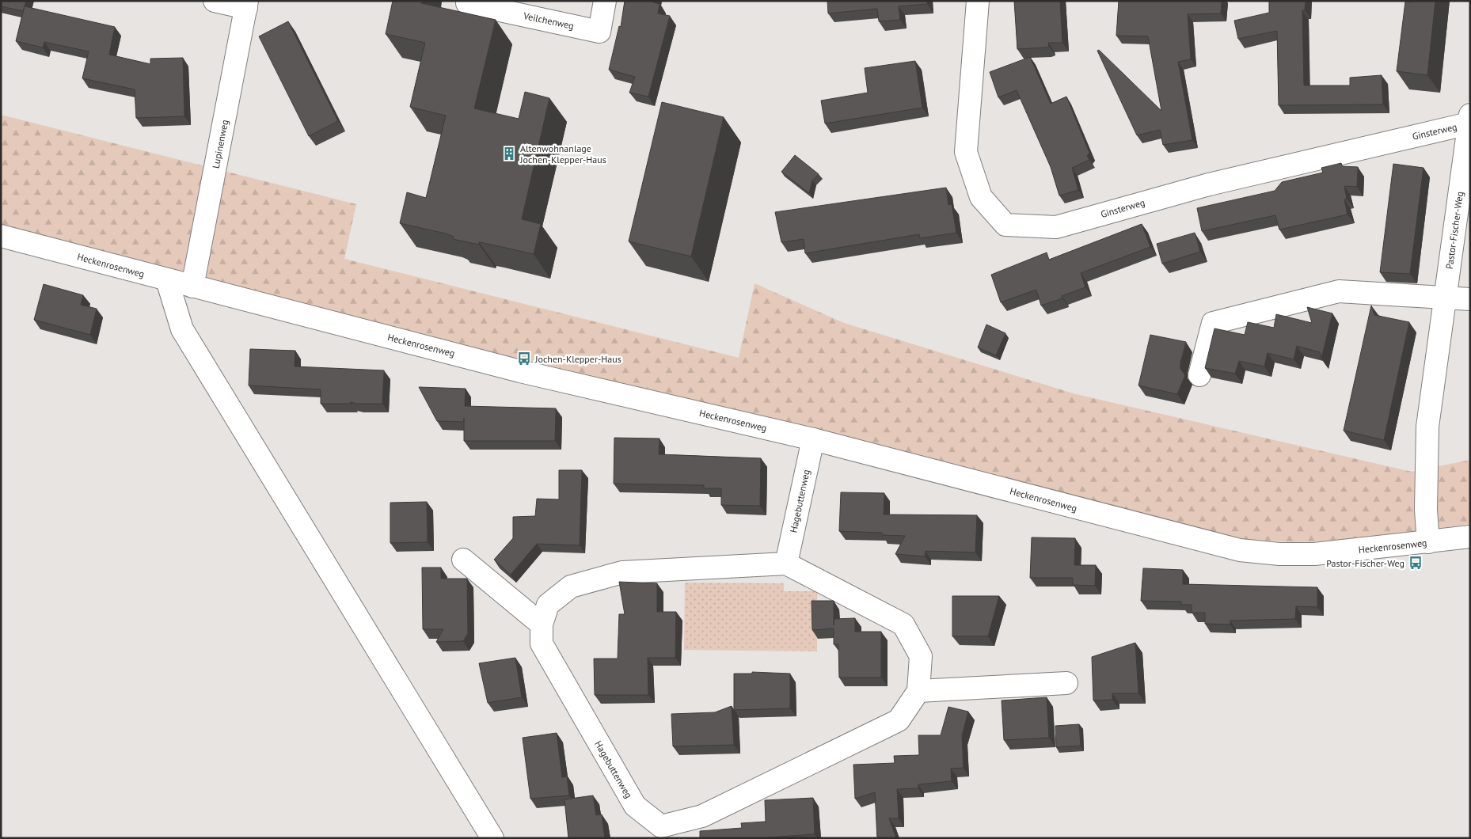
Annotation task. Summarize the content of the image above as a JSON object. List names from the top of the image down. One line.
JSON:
{"streets":{"street":["Veilchenweg","Ginsterweg","Lupinenweg","Pastor-Fischer-Weg","Heckenrosenweg","Hagebuttenweg"]},"crossings":[["Ginsterweg","Pastor-Fischer-Weg"],["Lupinenweg","Heckenrosenweg"],["Pastor-Fischer-Weg","Heckenrosenweg"],["Heckenrosenweg","Hagebuttenweg"]],"places":{"building":["Altenwohnanlage Jochen-Klepper-Haus"],"bus stop":["Jochen-Klepper-Haus","Pastor-Fischer-Weg"]}}
